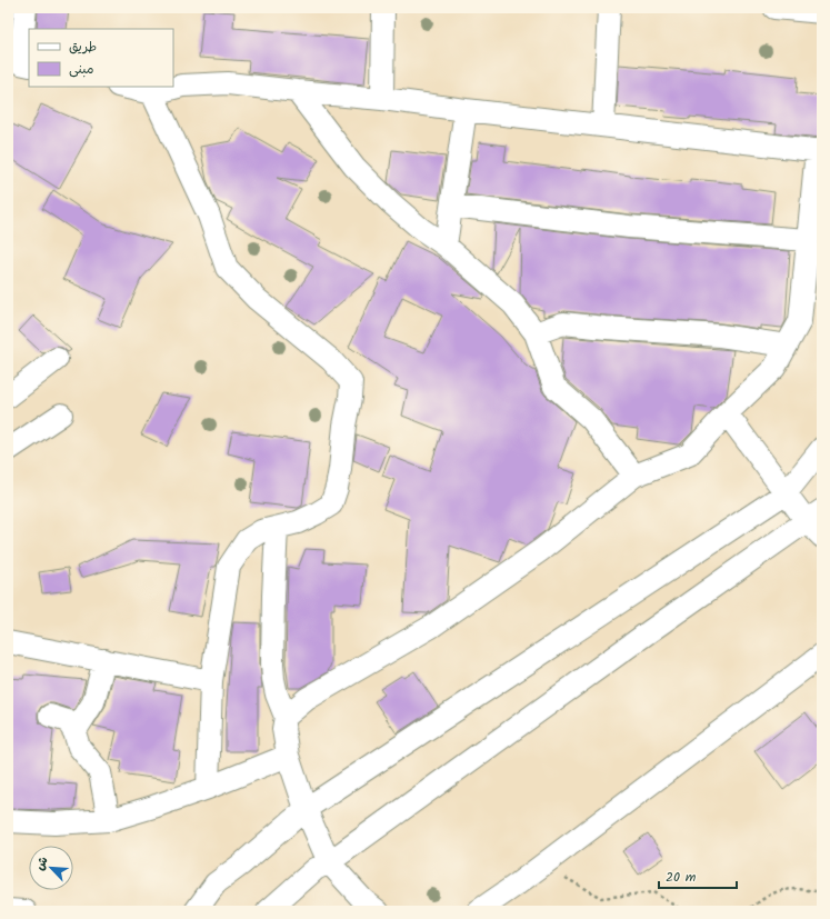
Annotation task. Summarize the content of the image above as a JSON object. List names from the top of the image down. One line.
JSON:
{"legend":["طريق","مبنى"],"scale_bar":"20 m","north":"top left"}
